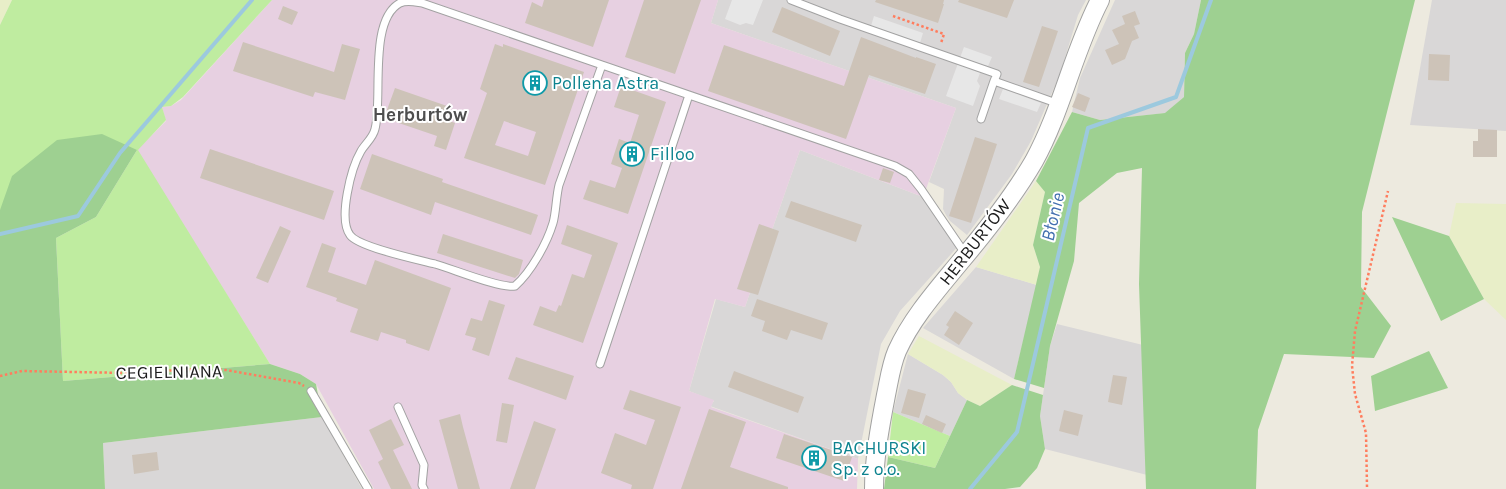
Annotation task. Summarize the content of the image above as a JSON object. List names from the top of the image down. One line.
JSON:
{"streets":{"street":["HERBURTÓW"],"path":["CEGIELNIANA"]},"districts":["Herburtów"],"water":["Błonie"],"places":{"building":["Pollena Astra","Filloo","BACHURSKI Sp. z o.o."]}}
